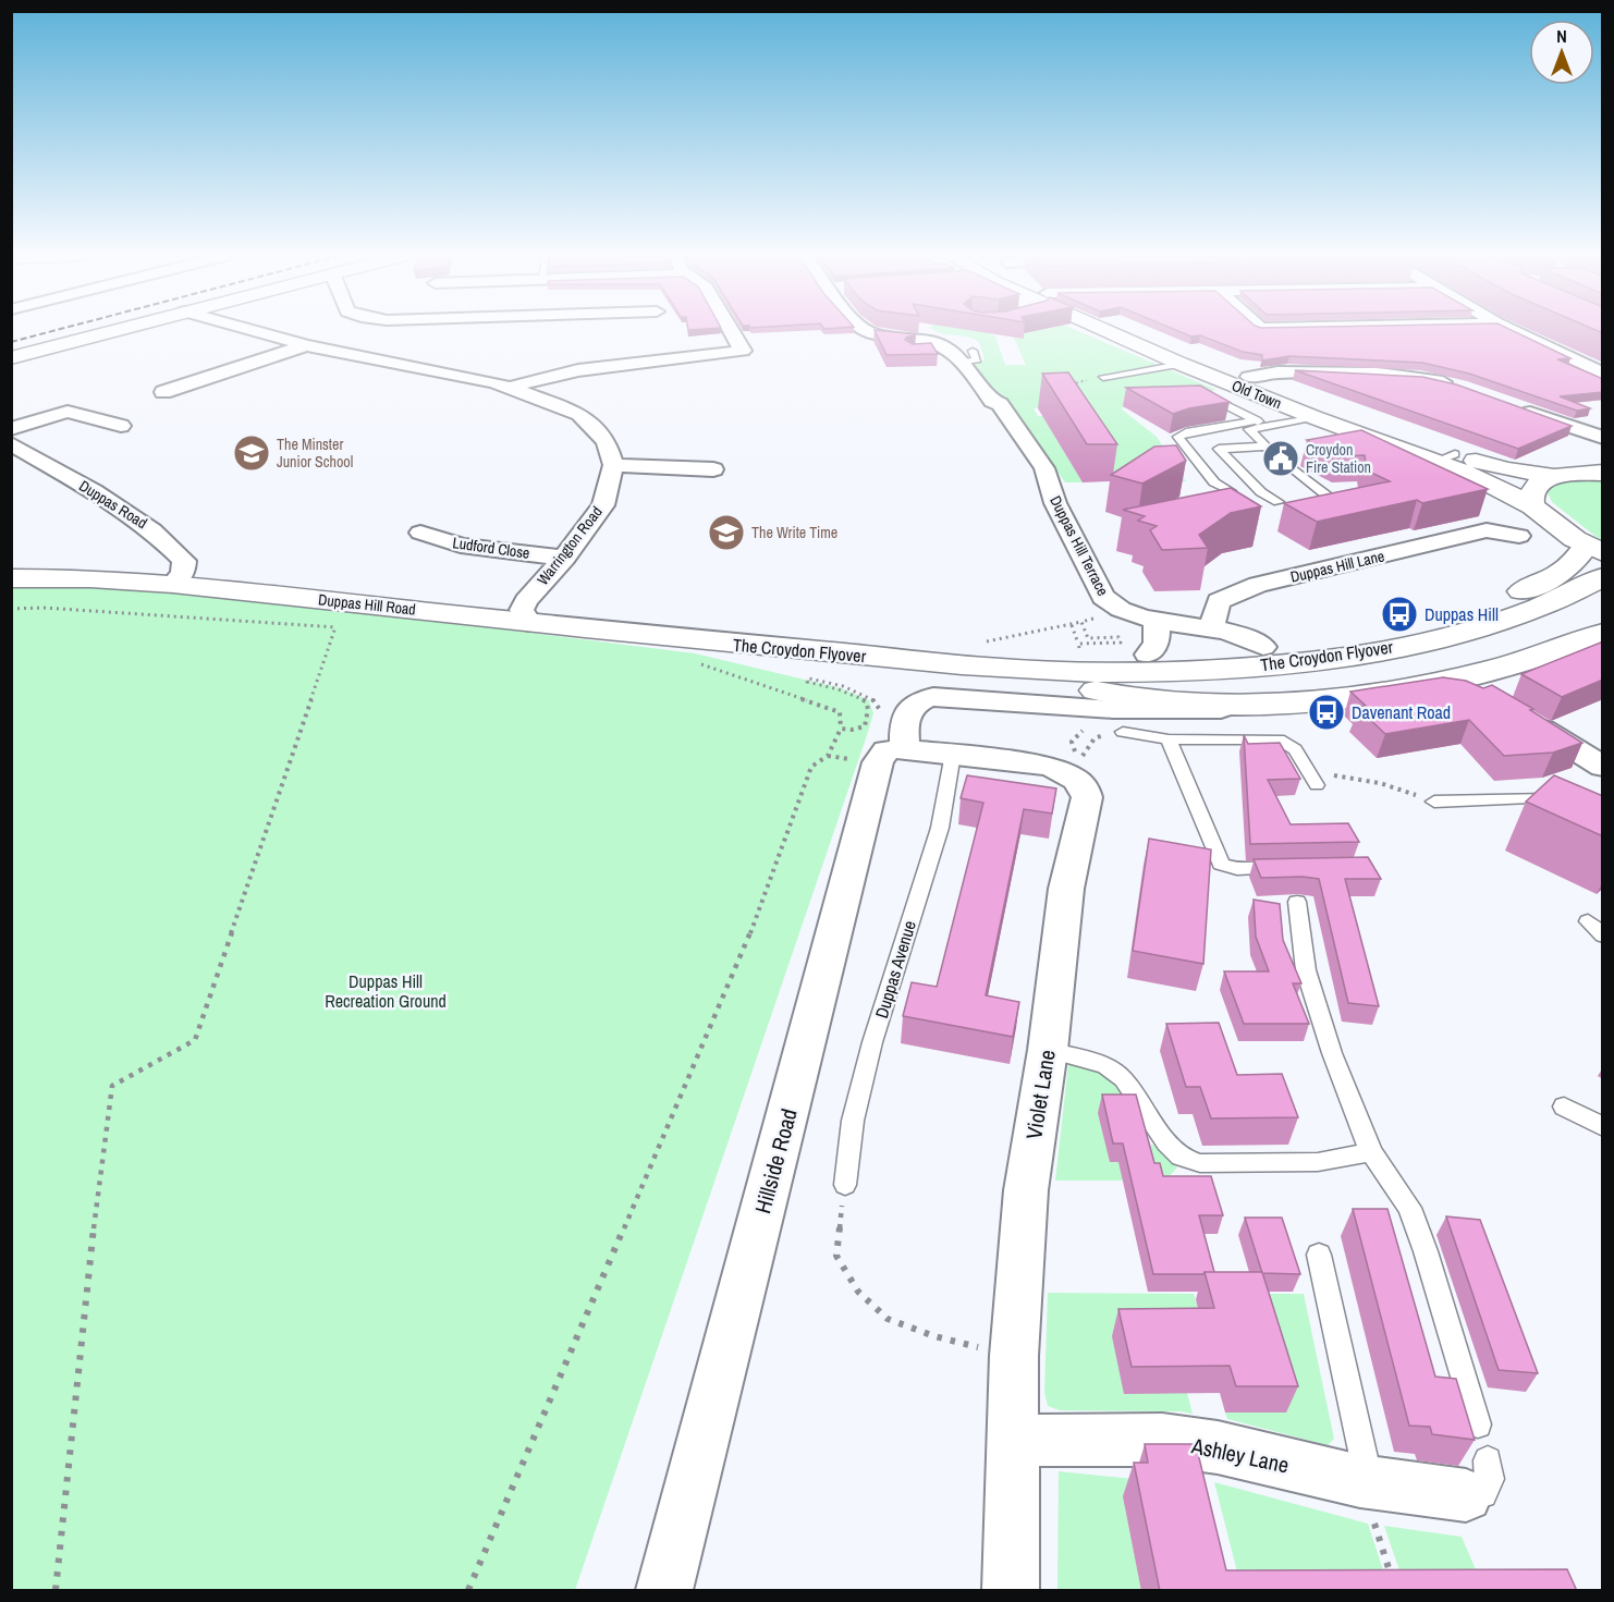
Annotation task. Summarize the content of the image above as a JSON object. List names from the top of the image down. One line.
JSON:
{"streets":{"main road":["Old Town","Duppas Hill Road","The Croydon Flyover"],"street":["Duppas Road","Warrington Road","Duppas Hill Terrace","Ludford Close","Duppas Hill Lane","Violet Lane","Hillside Road","Ashley Lane"],"lane":["Duppas Avenue"]},"crossings":[["Duppas Road","Duppas Hill Road"],["Warrington Road","Ludford Close"],["Warrington Road","Duppas Hill Road"],["Duppas Hill Terrace","Duppas Hill Lane"],["Duppas Hill Road","The Croydon Flyover"],["Duppas Avenue","Violet Lane"],["Violet Lane","Hillside Road"],["Violet Lane","Ashley Lane"]],"parks":["Duppas Hill Recreation Ground"],"places":{"school or university":["The Minster Junior School","The Write Time"],"public building":["Croydon Fire Station"],"bus stop":["Duppas Hill","Davenant Road"]},"north":"top"}
